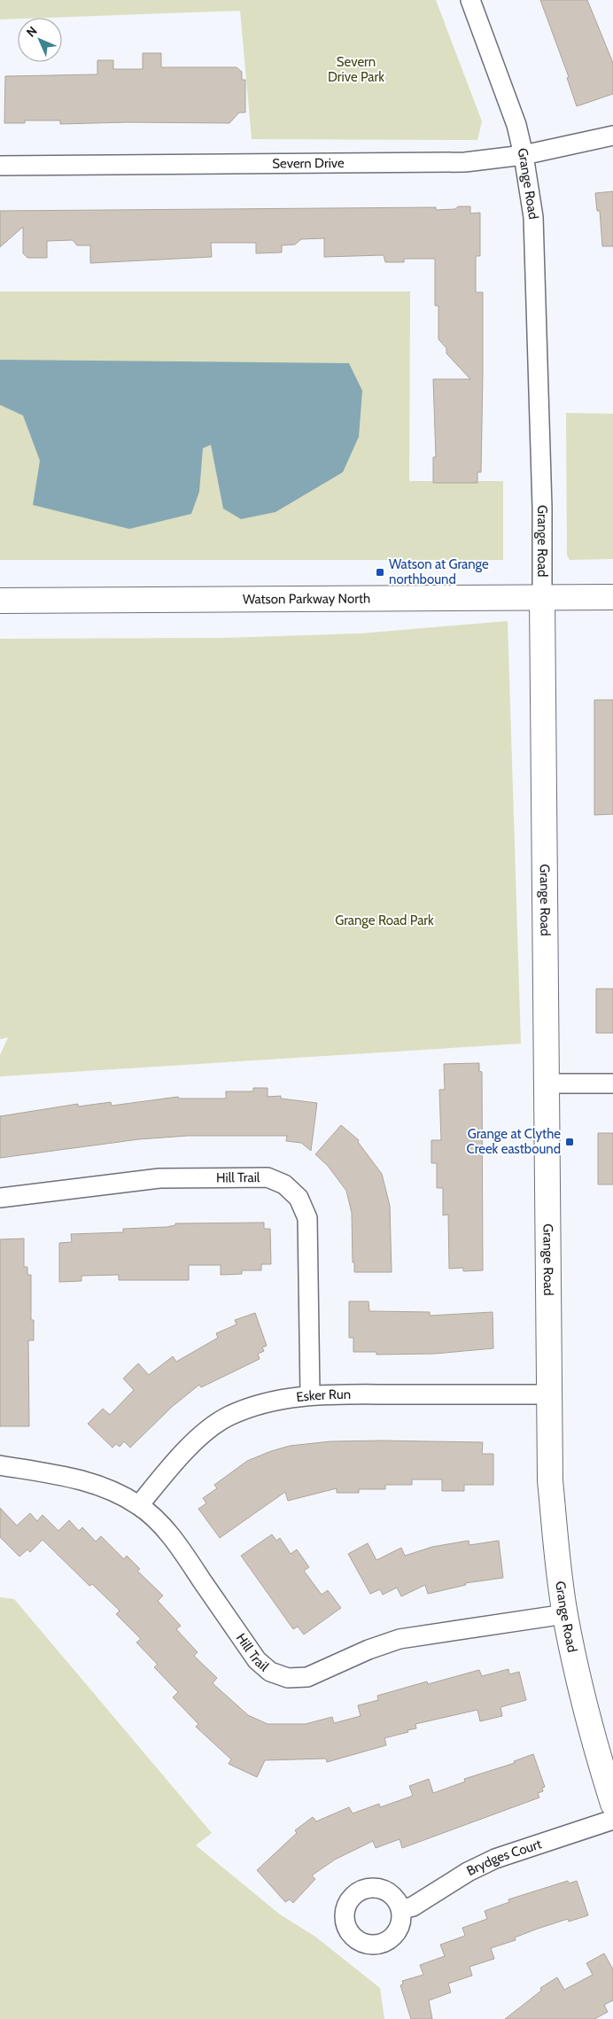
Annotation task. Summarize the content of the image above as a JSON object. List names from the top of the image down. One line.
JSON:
{"streets":{"street":["Severn Drive","Grange Road","Watson Parkway North","Hill Trail","Esker Run","Brydges Court"]},"crossings":[["Severn Drive","Grange Road"],["Grange Road","Watson Parkway North"],["Grange Road","Hill Trail"],["Grange Road","Esker Run"],["Hill Trail","Esker Run"]],"parks":["Severn Drive Park","Grange Road Park"],"places":{"transit":["Watson at Grange northbound","Grange at Clythe Creek eastbound"]},"north":"top left"}
